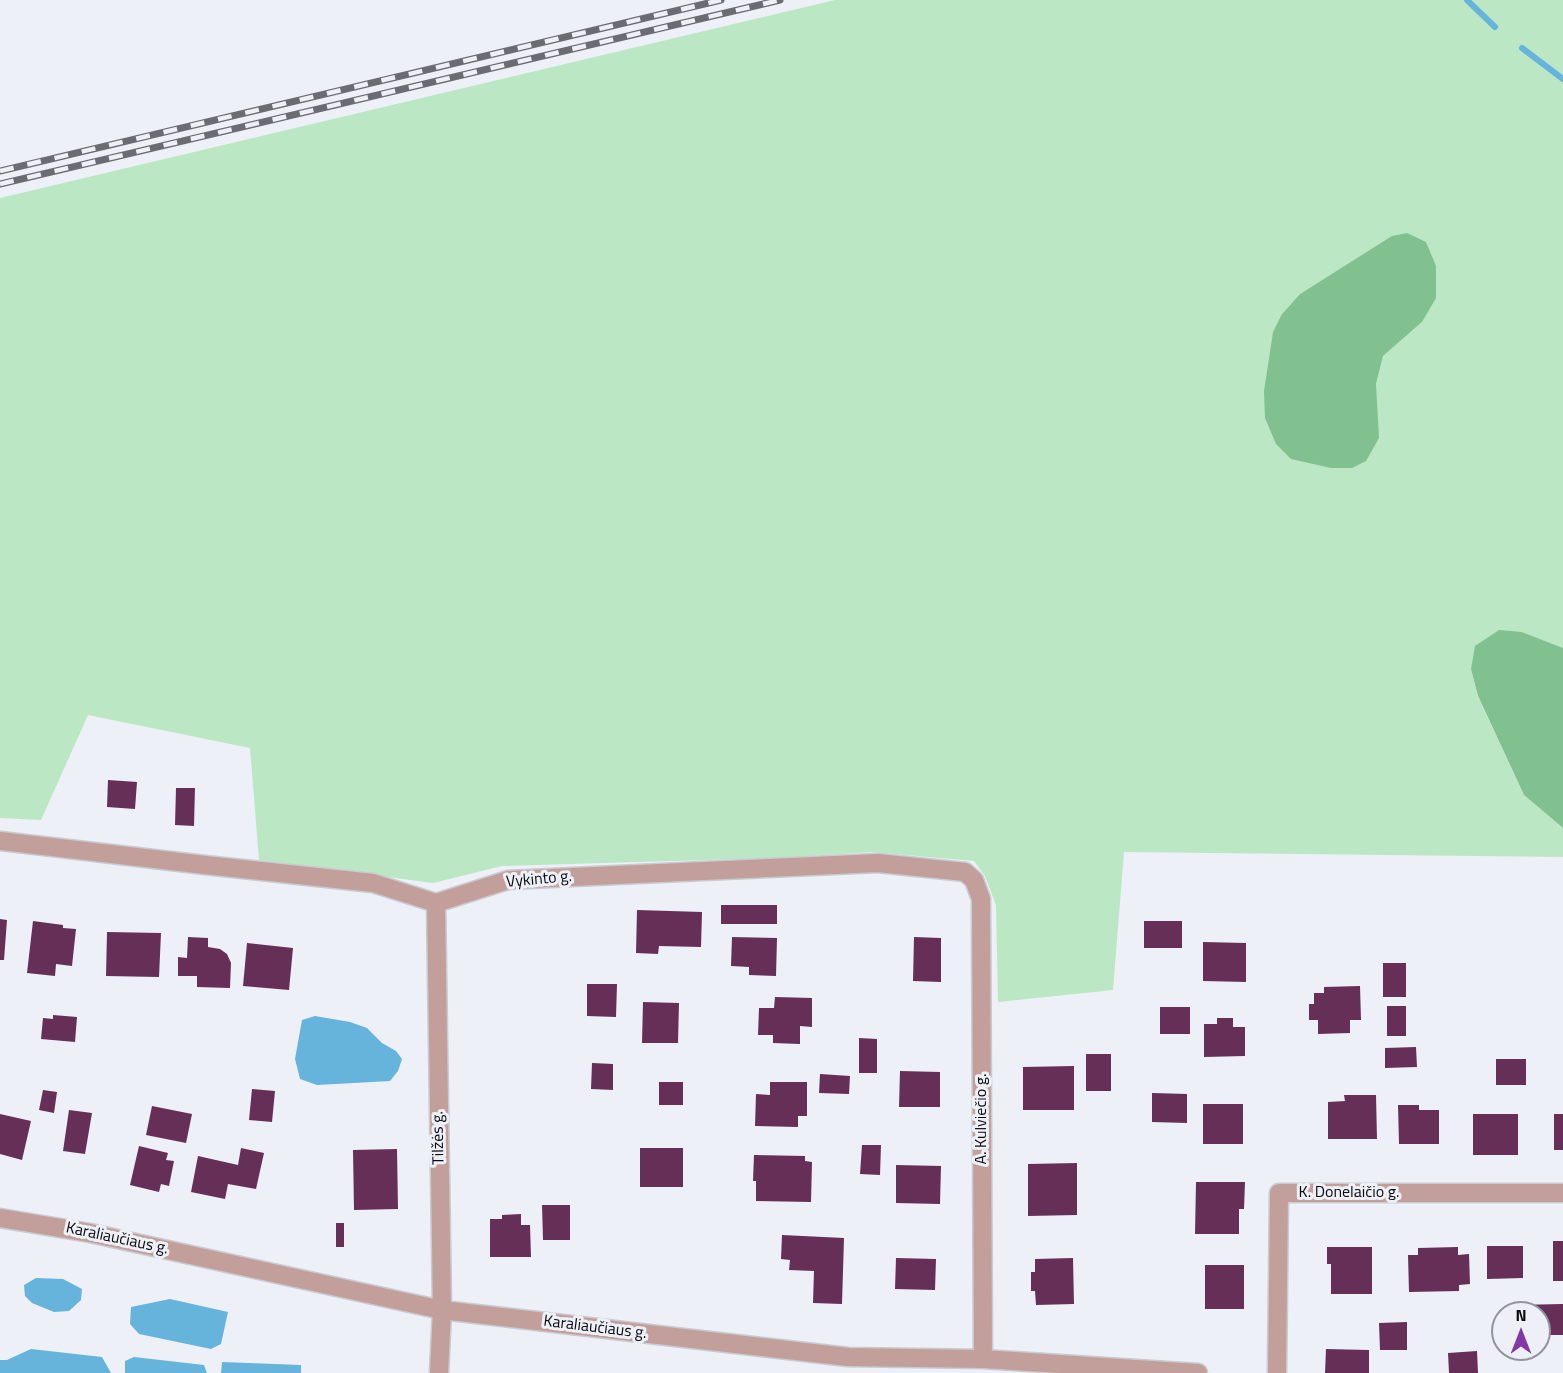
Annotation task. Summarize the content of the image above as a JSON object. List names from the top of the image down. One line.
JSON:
{"streets":{"street":["Vykinto g.","A. Kulviečio g.","Tilžės g.","K. Donelaičio g.","Karaliaučiaus g."]},"crossings":[["Vykinto g.","A. Kulviečio g."],["Vykinto g.","Tilžės g."],["A. Kulviečio g.","Karaliaučiaus g."],["Tilžės g.","Karaliaučiaus g."]],"north":"top"}
